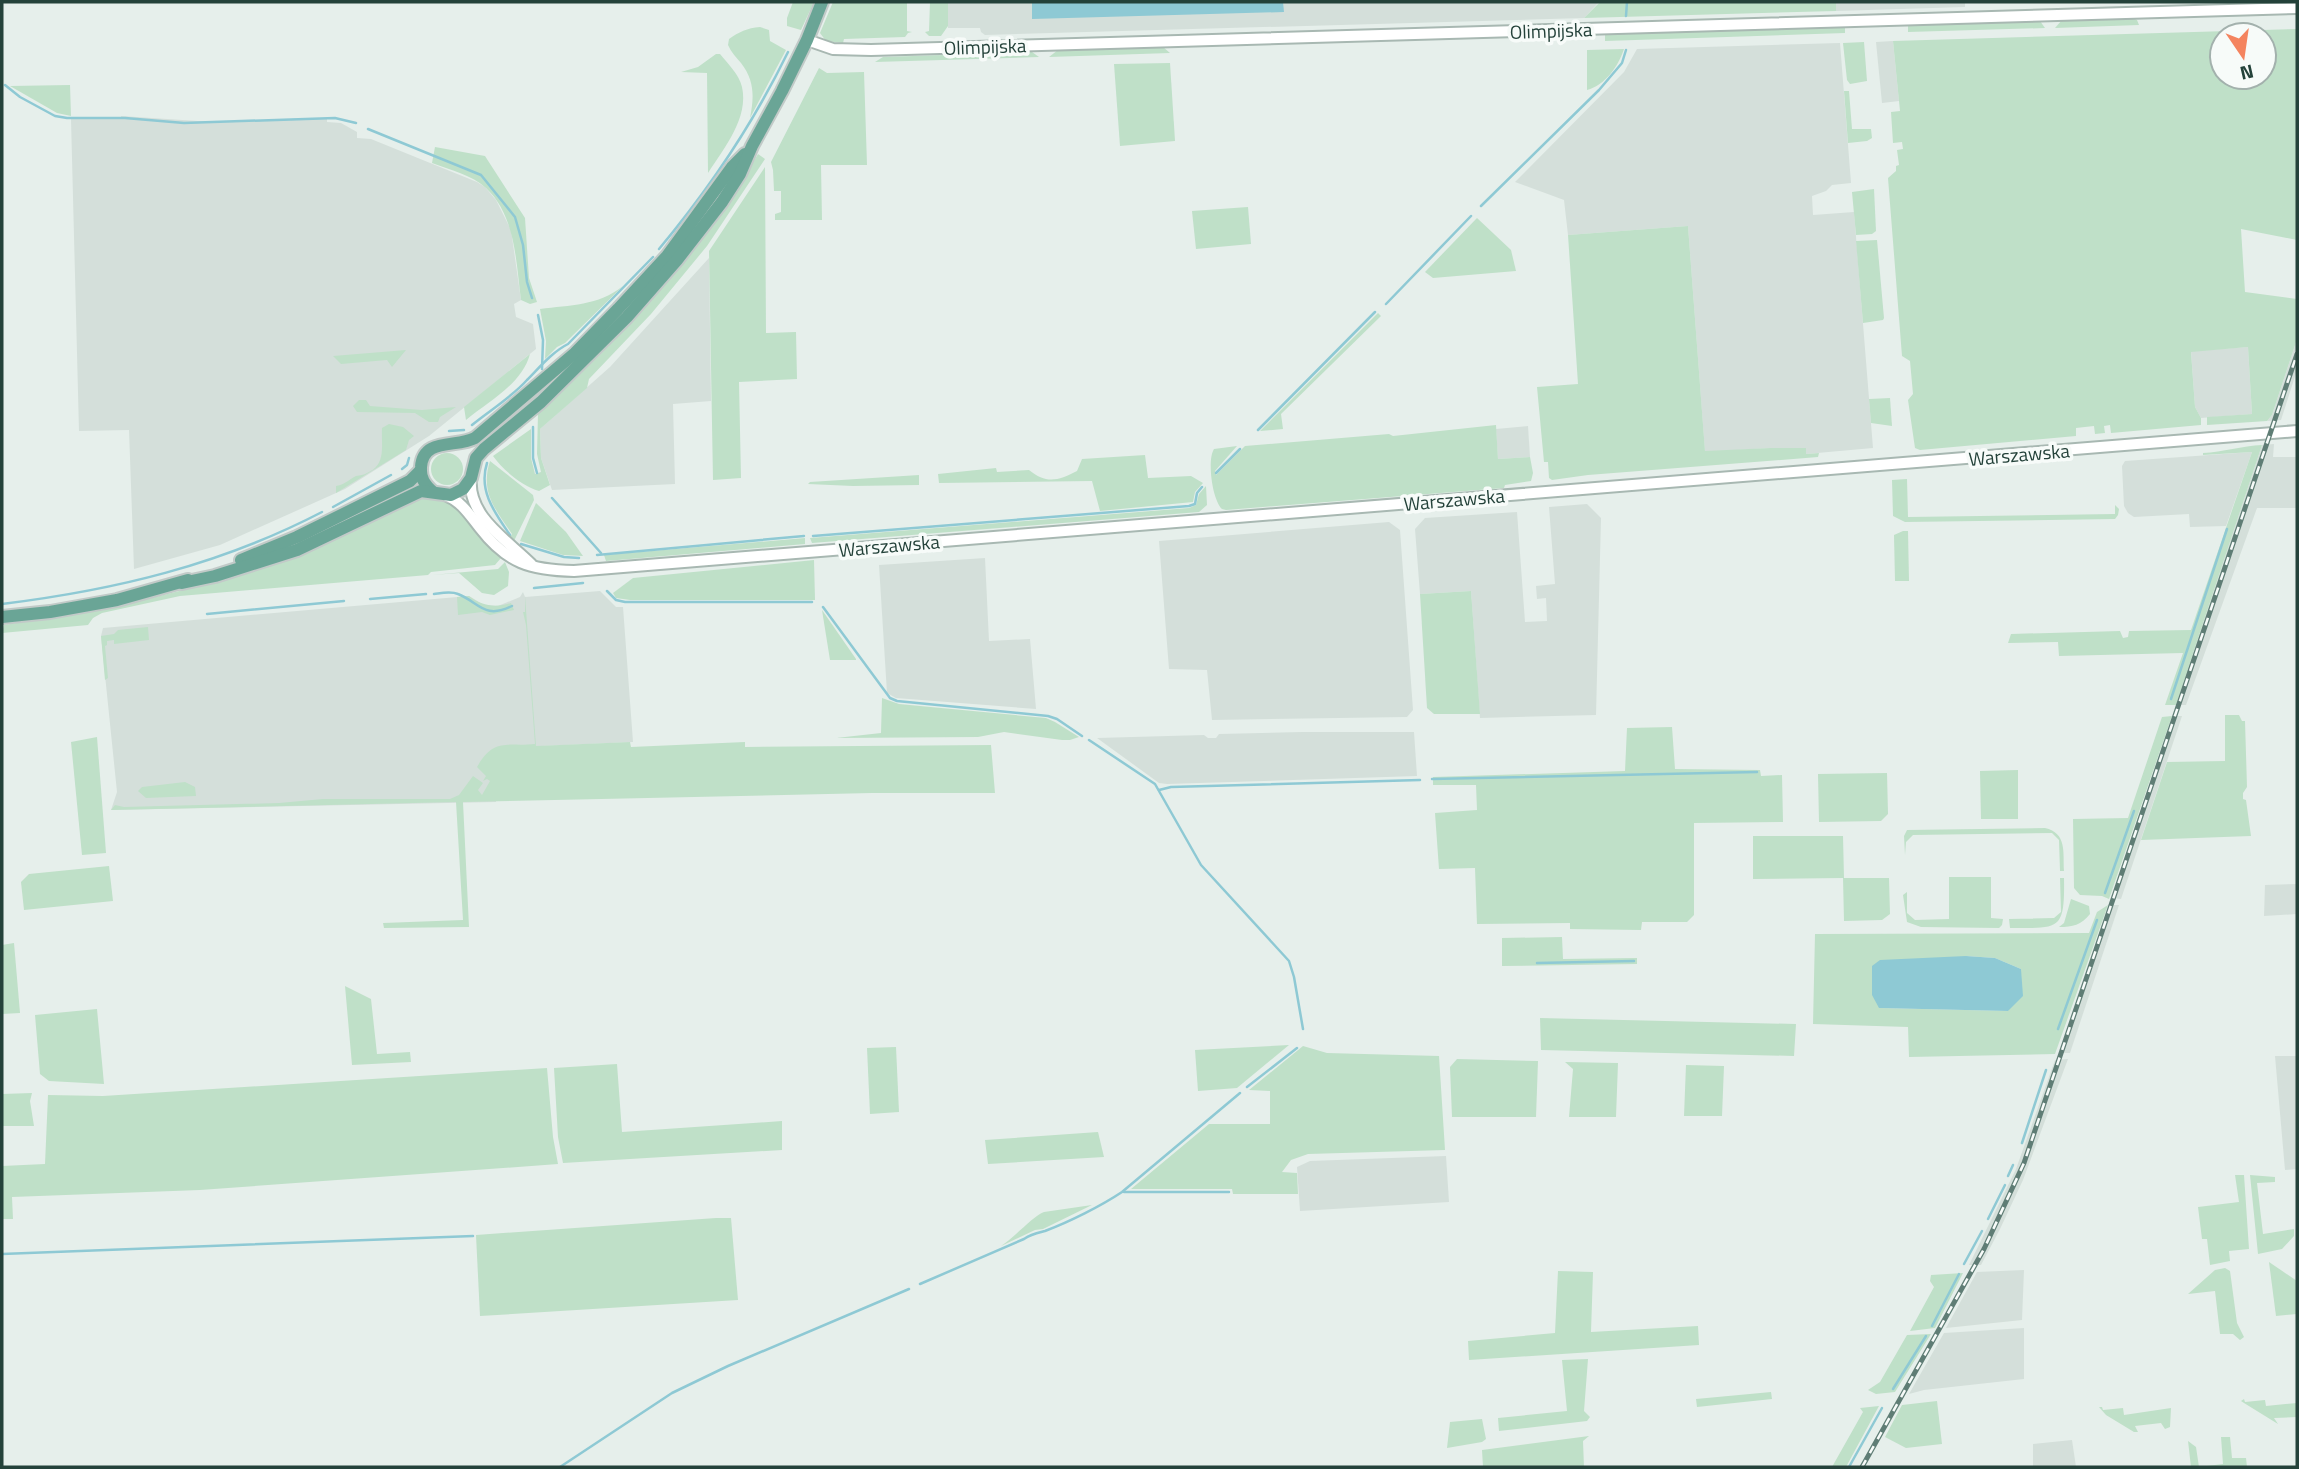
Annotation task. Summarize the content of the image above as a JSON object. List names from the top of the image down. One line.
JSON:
{"streets":{"street":["Olimpijska","Warszawska"]},"north":"bottom"}
